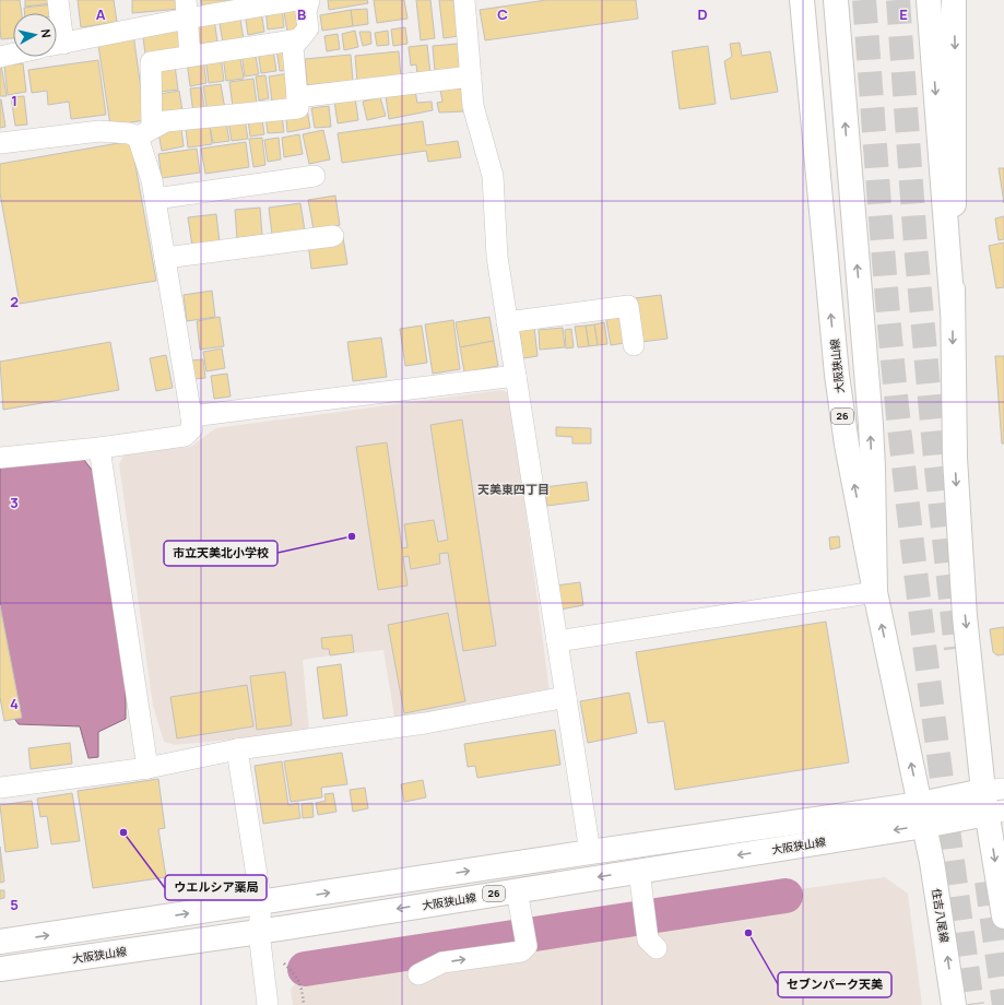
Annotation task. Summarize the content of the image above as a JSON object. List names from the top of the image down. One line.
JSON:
{"streets":{"main road":["大阪狭山線","26","住吉八尾線"]},"crossings":[["大阪狭山線","住吉八尾線"]],"districts":["天美東四丁目"],"places":["市立天美北小学校","ウエルシア薬局","セブンパーク天美"],"north":"right","grid":{"columns":["A","B","C","D","E"],"rows":["1","2","3","4","5"]}}
